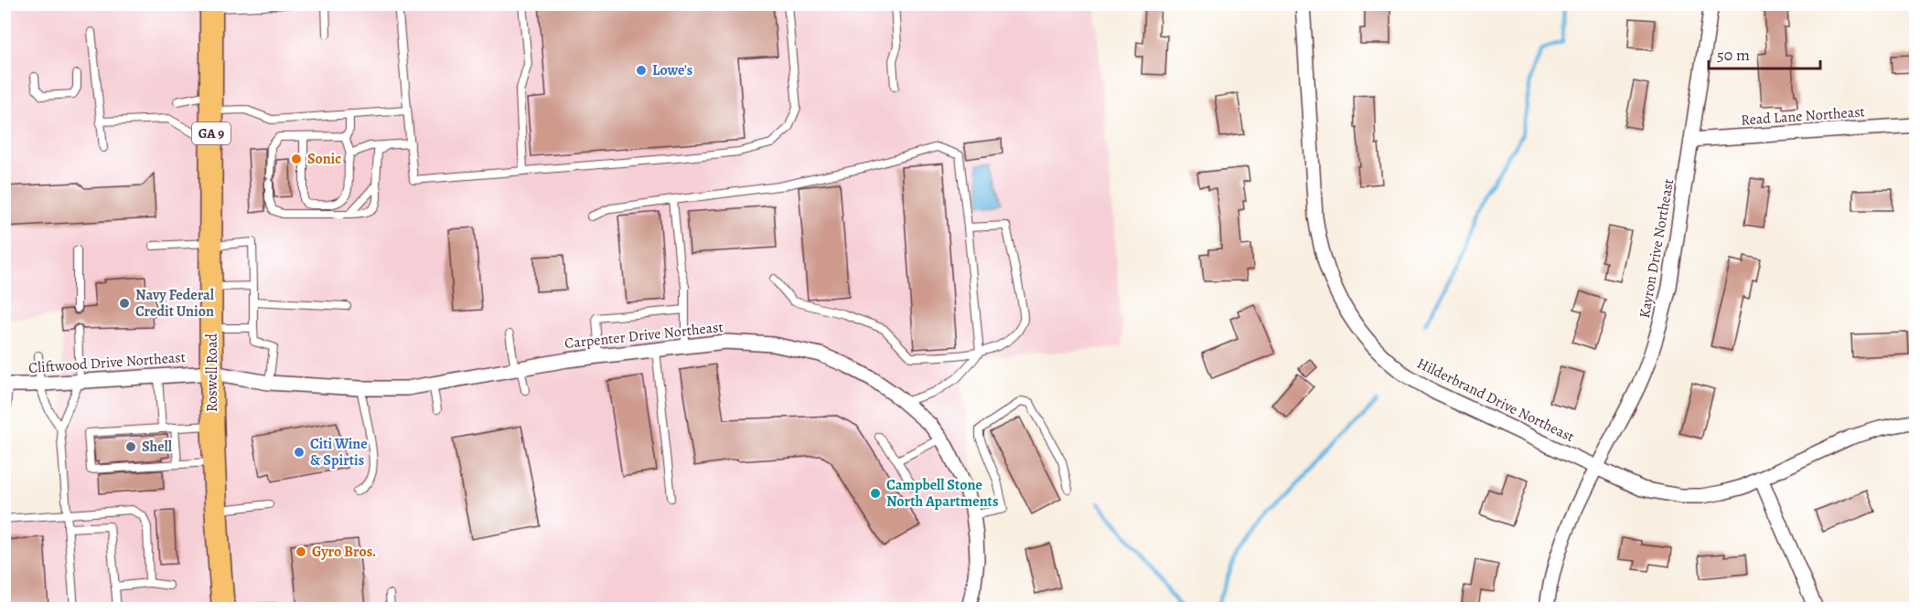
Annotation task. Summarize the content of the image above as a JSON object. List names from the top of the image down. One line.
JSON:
{"streets":{"main road":["GA 9","Roswell Road"],"street":["Read Lane Northeast","Kayron Drive Northeast","Carpenter Drive Northeast","Cliftwood Drive Northeast","Hilderbrand Drive Northeast"]},"crossings":[["Read Lane Northeast","Kayron Drive Northeast"],["Kayron Drive Northeast","Hilderbrand Drive Northeast"],["Carpenter Drive Northeast","Cliftwood Drive Northeast"],["Carpenter Drive Northeast","Roswell Road"],["Cliftwood Drive Northeast","Roswell Road"]],"places":["Lowe's","Sonic","Navy Federal Credit Union","Shell","Citi Wine & Spirtis","Campbell Stone North Apartments","Gyro Bros."],"scale_bar":"50 m"}
